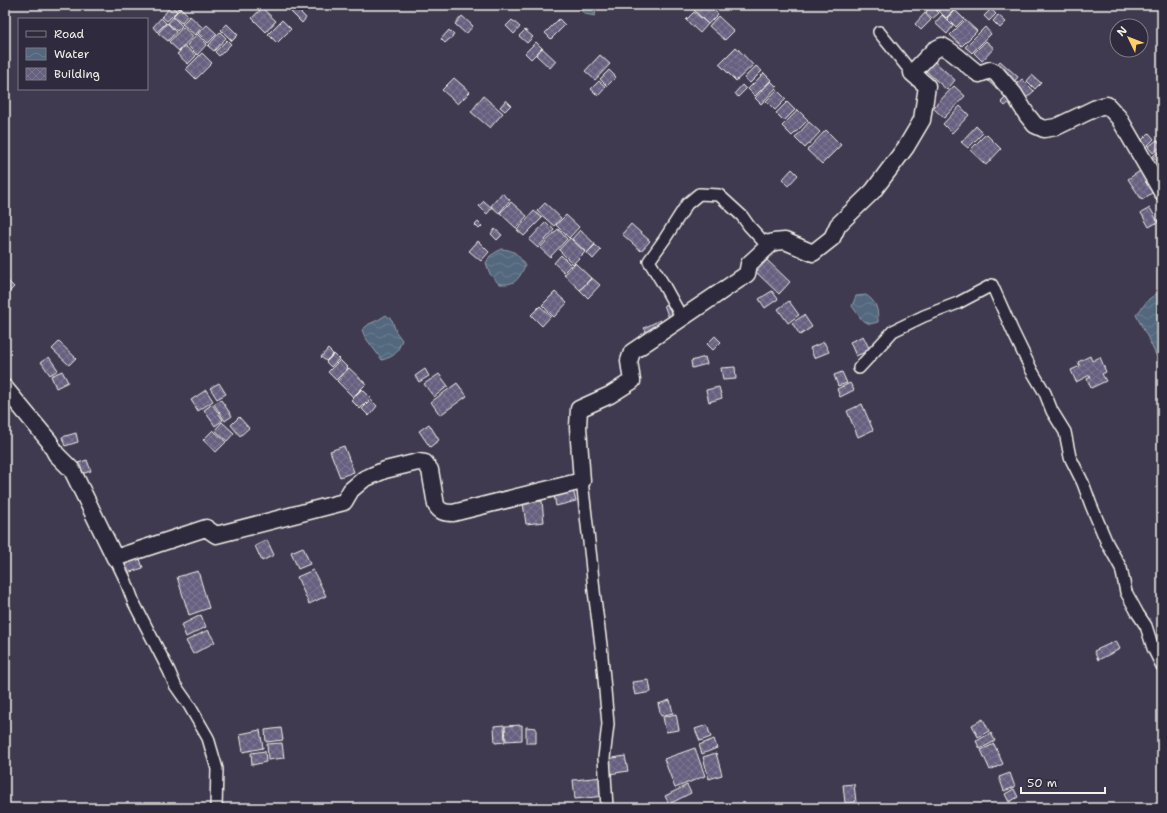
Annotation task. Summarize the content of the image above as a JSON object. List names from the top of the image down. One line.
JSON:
{"legend":["Road","Water","Building"],"scale_bar":"50 m","north":"top left"}
